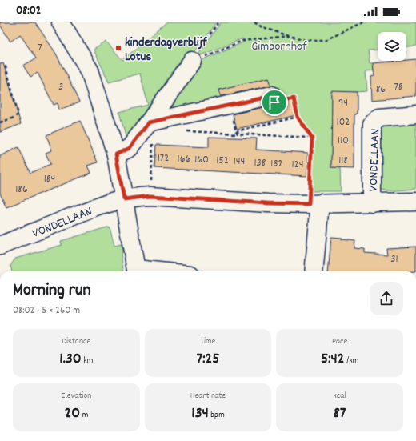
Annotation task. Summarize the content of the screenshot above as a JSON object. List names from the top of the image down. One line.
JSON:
{"streets":{"street":["VONDELLAAN"]},"parks":["Gimbornhof"],"places":["kinderdagverblijf Lotus"],"house_numbers":["7","3","78","86","94","102","110","172","166","160","152","118","144","138","132","124","184","186","31"],"page":{"status":"08:02","heading":["Morning run","08:02 · 5 × 260 m"],"stats":[["Distance","1.30 km"],["Time","7:25"],["Pace","5:42 /km"],["Elevation","20 m"],["Heart rate","134 bpm"],["kcal","87"]]}}
